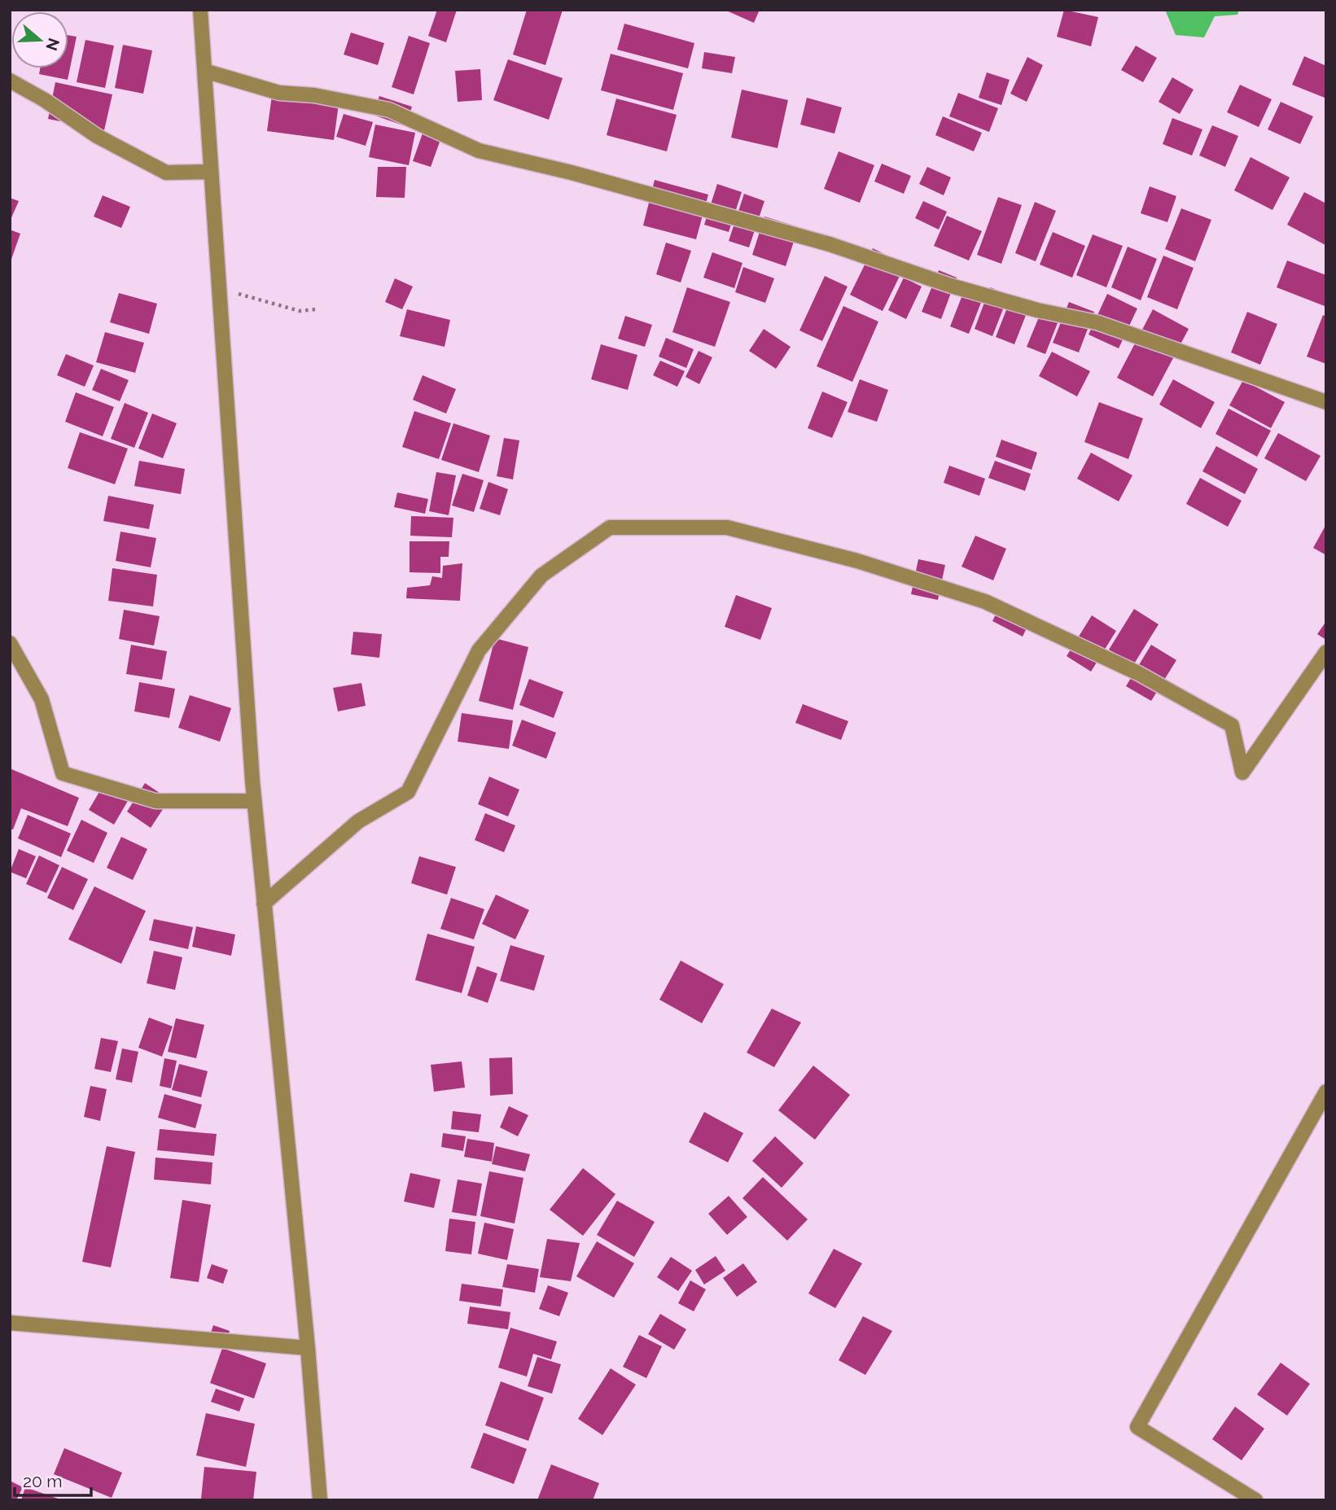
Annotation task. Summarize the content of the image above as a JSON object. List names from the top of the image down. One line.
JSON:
{"scale_bar":"20 m","north":"right"}
